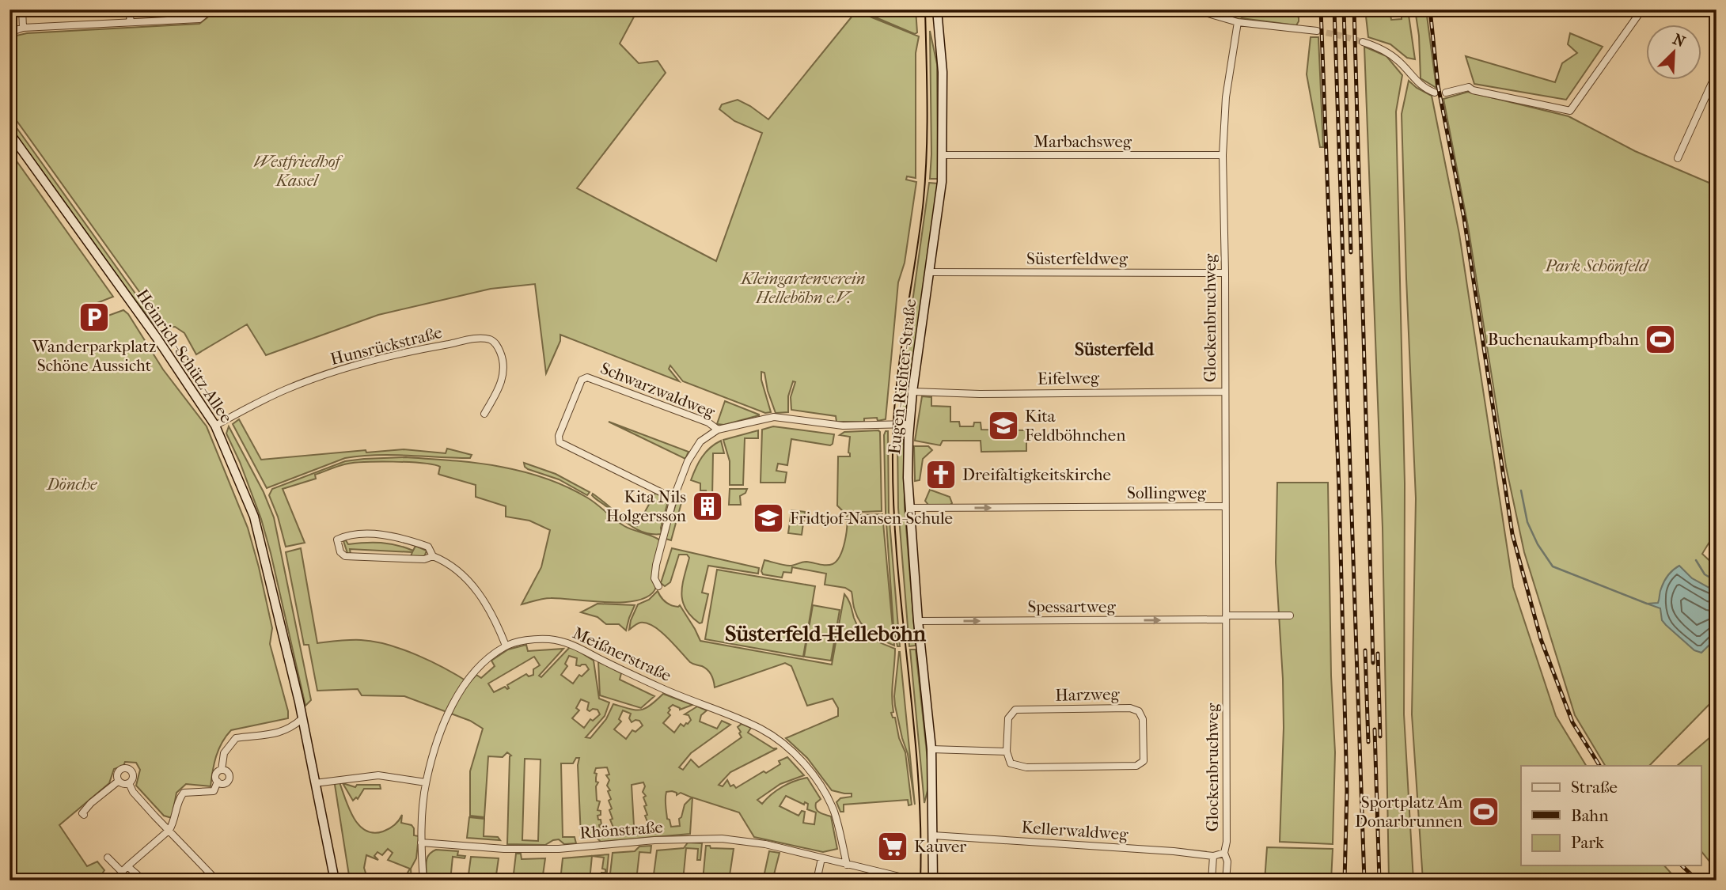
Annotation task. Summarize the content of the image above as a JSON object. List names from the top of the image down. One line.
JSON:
{"streets":{"main road":["Heinrich-Schütz-Allee","Eugen-Richter-Straße"],"street":["Marbachsweg","Süsterfeldweg","Glockenbruchweg","Hunsrückstraße","Eifelweg","Schwarzwaldweg","Sollingweg","Spessartweg","Meißnerstraße","Harzweg","Rhönstraße","Kellerwaldweg"]},"crossings":[["Marbachsweg","Glockenbruchweg"],["Marbachsweg","Eugen-Richter-Straße"],["Süsterfeldweg","Glockenbruchweg"],["Süsterfeldweg","Eugen-Richter-Straße"],["Glockenbruchweg","Eifelweg"],["Glockenbruchweg","Sollingweg"],["Glockenbruchweg","Spessartweg"],["Glockenbruchweg","Kellerwaldweg"],["Hunsrückstraße","Heinrich-Schütz-Allee"],["Eugen-Richter-Straße","Eifelweg"],["Eugen-Richter-Straße","Schwarzwaldweg"],["Eugen-Richter-Straße","Sollingweg"],["Eugen-Richter-Straße","Spessartweg"],["Eugen-Richter-Straße","Kellerwaldweg"],["Meißnerstraße","Rhönstraße"]],"one_way":["Sollingweg","Spessartweg"],"districts":["Süsterfeld","Süsterfeld-Helleböhn"],"parks":["Westfriedhof Kassel","Park Schönfeld","Kleingartenverein Helleböhn e.V.","Dönche"],"places":{"parking":["Wanderparkplatz Schöne Aussicht"],"sports":["Buchenaukampfbahn","Sportplatz Am Donarbrunnen"],"school or university":["Kita Feldböhnchen","Fridtjof-Nansen-Schule"],"church":["Dreifaltigkeitskirche"],"building":["Kita Nils Holgersson"],"supermarket":["Kauver"]},"legend":["Straße","Bahn","Park"],"north":"top right"}
